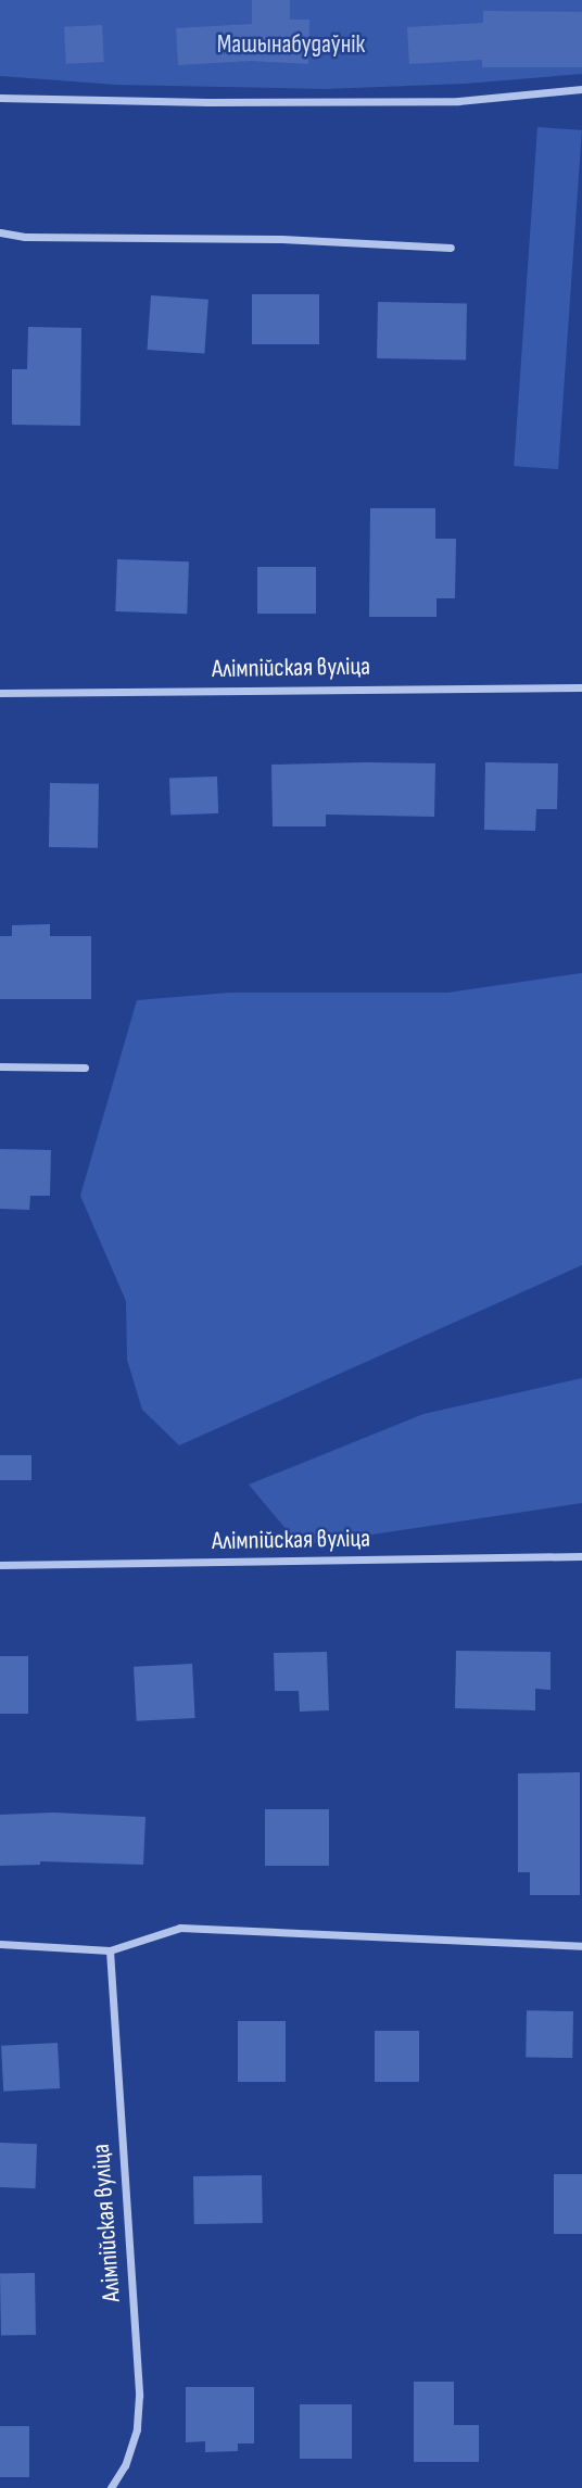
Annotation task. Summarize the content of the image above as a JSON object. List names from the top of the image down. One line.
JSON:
{"streets":{"street":["Алімпійская вуліца"]},"parks":["Машынабудаўнік"]}
